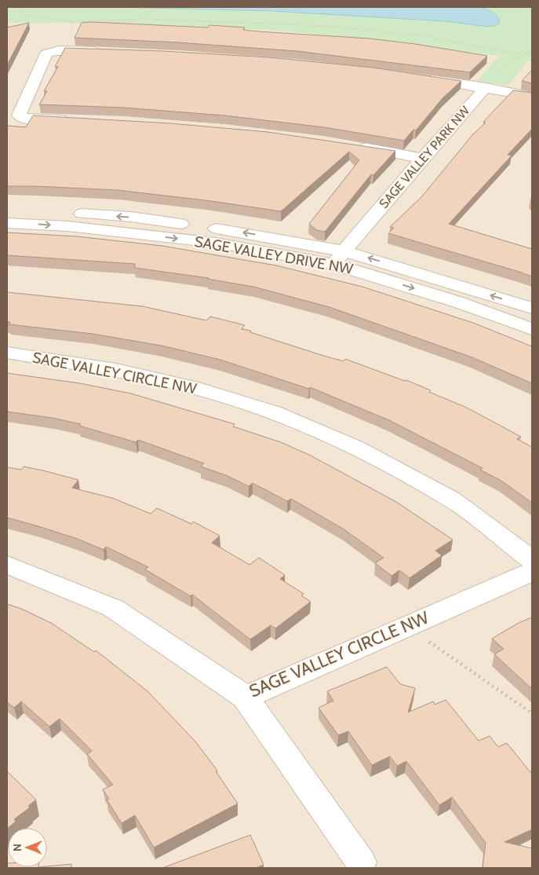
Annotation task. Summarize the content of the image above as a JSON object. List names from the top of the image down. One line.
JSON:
{"streets":{"street":["SAGE VALLEY PARK NW","SAGE VALLEY DRIVE NW","SAGE VALLEY CIRCLE NW"]},"crossings":[["SAGE VALLEY PARK NW","SAGE VALLEY DRIVE NW"]],"north":"left"}
